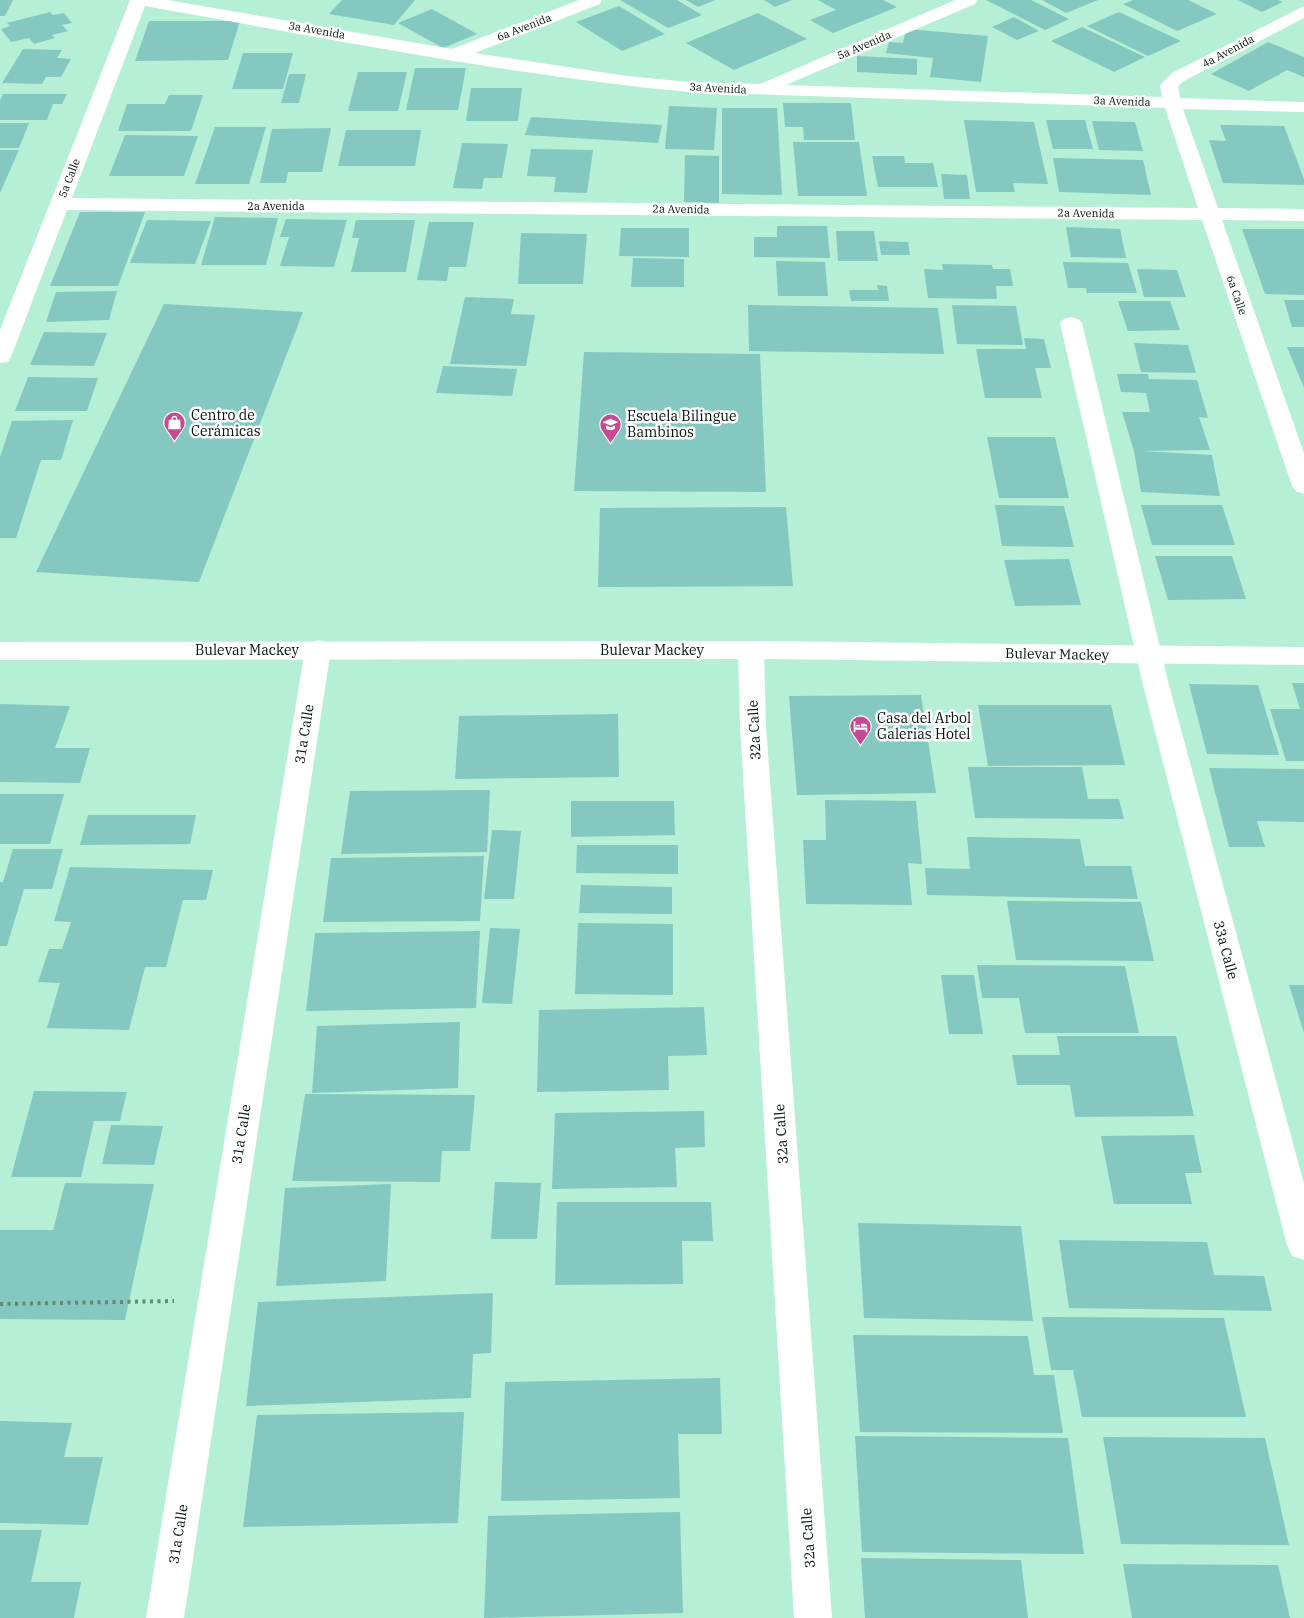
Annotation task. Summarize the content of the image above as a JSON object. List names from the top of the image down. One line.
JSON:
{"streets":{"street":["6a Avenida","3a Avenida","5a Avenida","4a Avenida","5a Calle","2a Avenida","6a Calle","Bulevar Mackey","32a Calle","31a Calle","33a Calle"]},"crossings":[["6a Avenida","3a Avenida"],["3a Avenida","5a Avenida"],["3a Avenida","4a Avenida"],["3a Avenida","5a Calle"],["3a Avenida","6a Calle"],["4a Avenida","6a Calle"],["5a Calle","2a Avenida"],["2a Avenida","6a Calle"],["Bulevar Mackey","32a Calle"],["Bulevar Mackey","31a Calle"],["Bulevar Mackey","33a Calle"]],"places":{"shop":["Centro de Cerámicas"],"school or university":["Escuela Bilingue Bambinos"],"hotel":["Casa del Arbol Galerias Hotel"]}}
